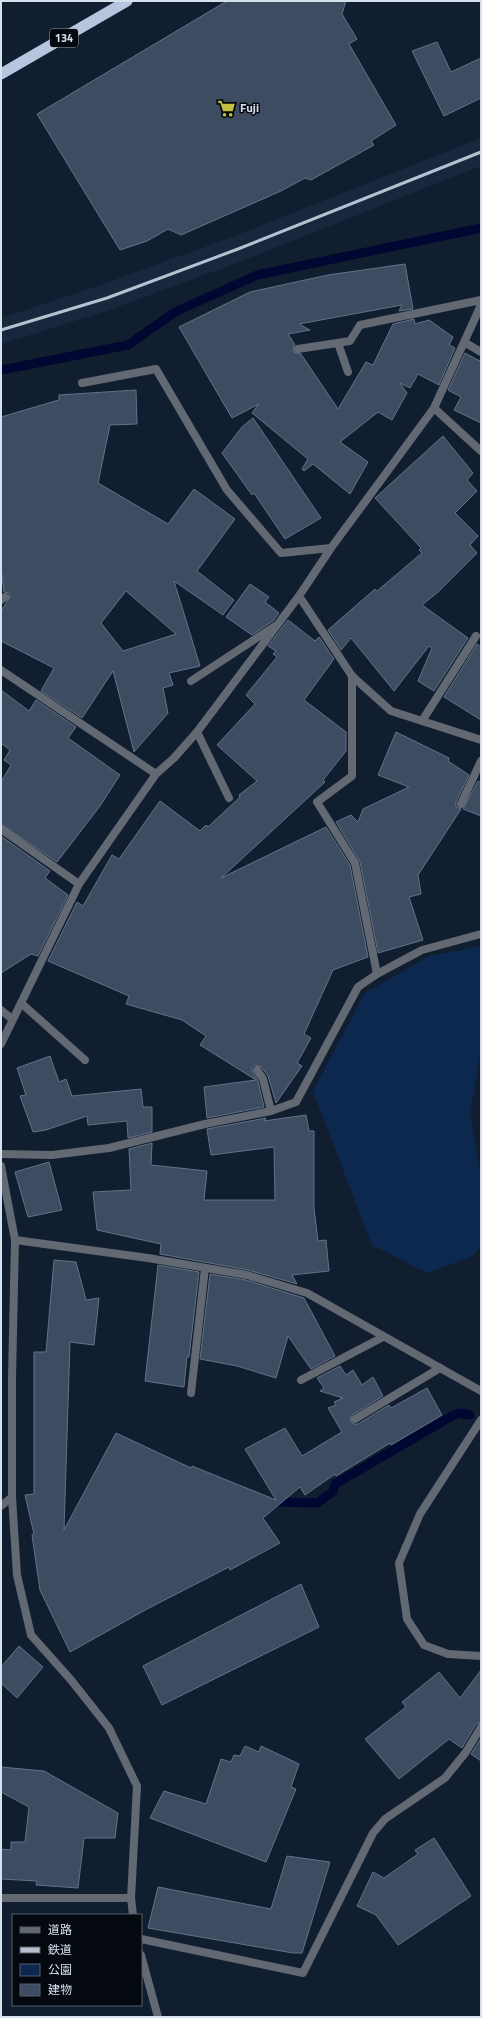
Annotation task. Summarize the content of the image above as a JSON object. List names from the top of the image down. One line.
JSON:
{"streets":{"highway":["134"]},"places":{"supermarket":["Fuji"]},"legend":["道路","鉄道","公園","建物"]}
